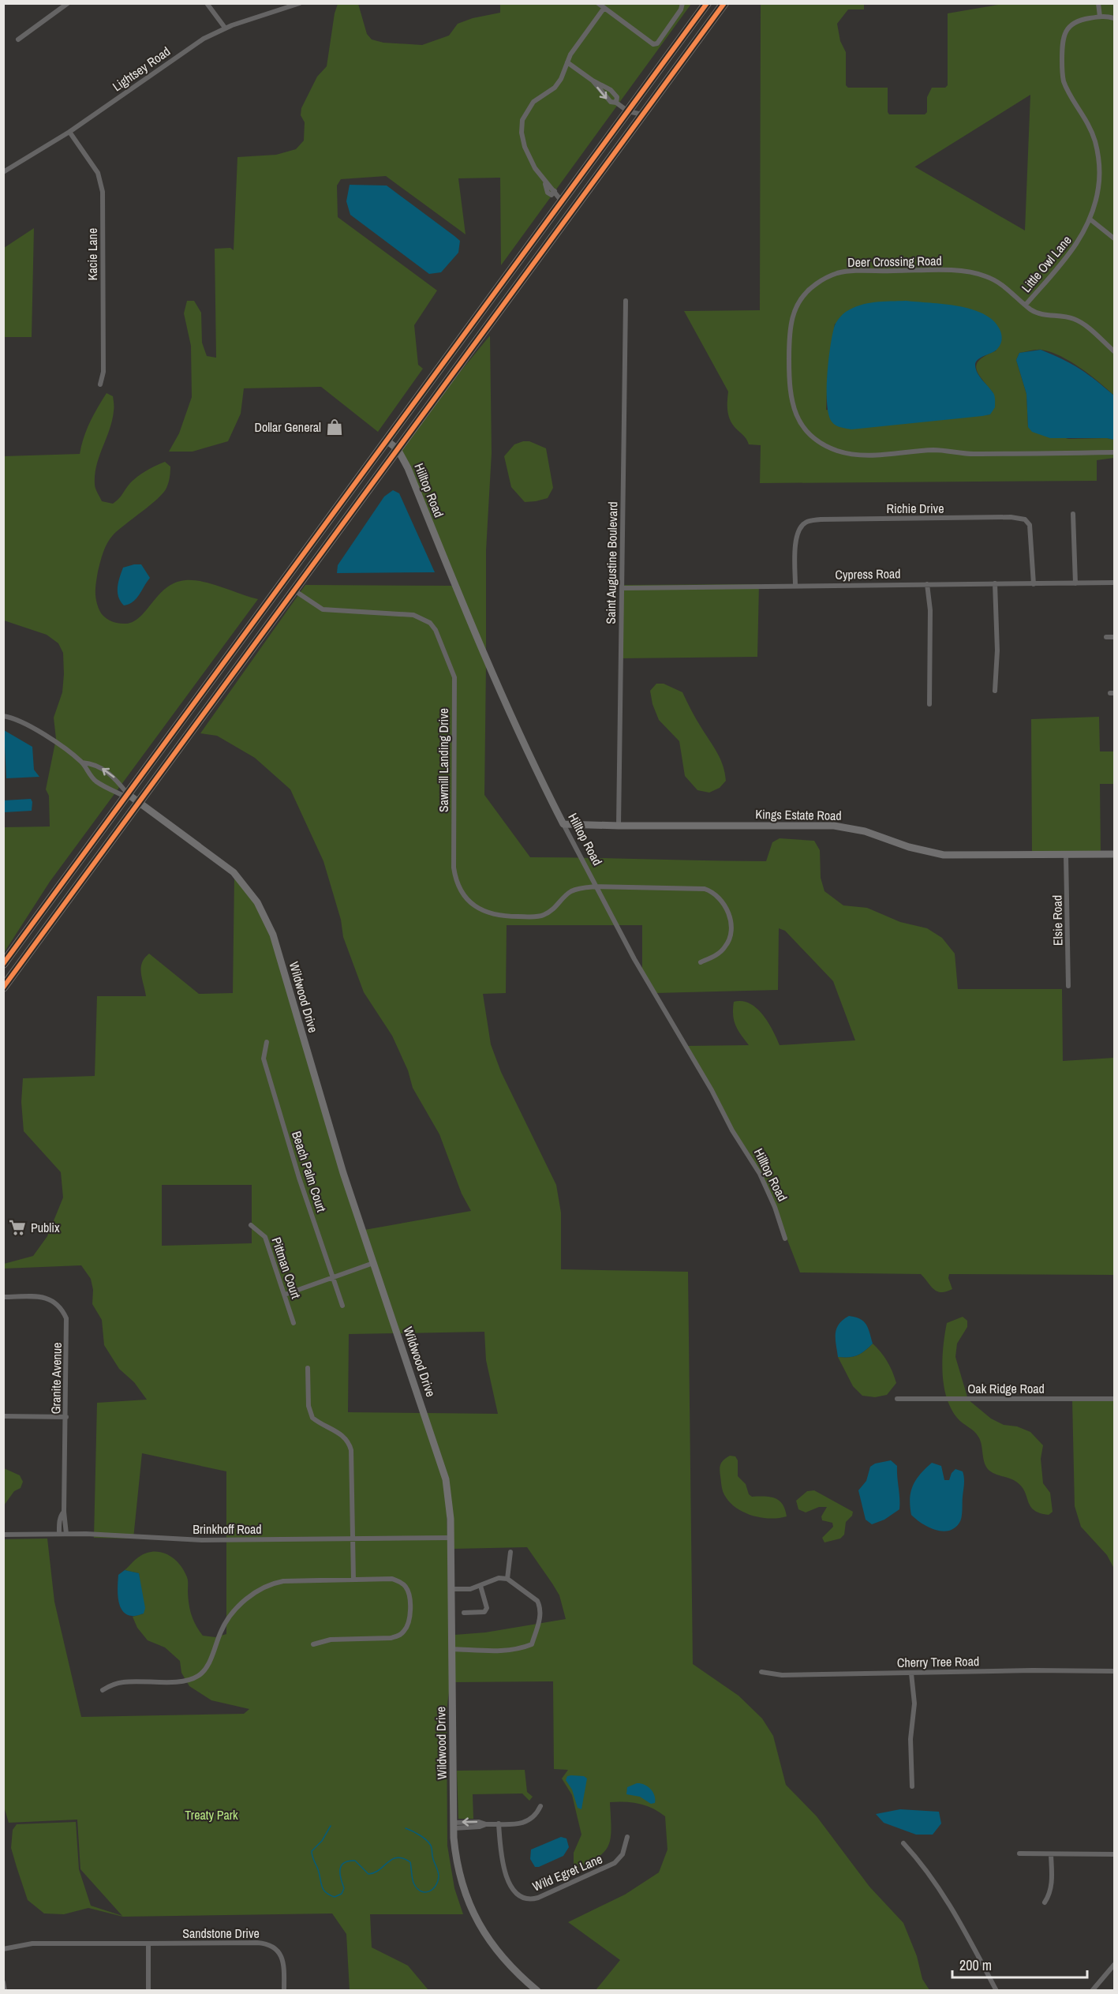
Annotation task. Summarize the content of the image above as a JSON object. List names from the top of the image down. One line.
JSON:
{"streets":{"street":["Lightsey Road","Kacie Lane","Deer Crossing Road","Little Owl Lane","Hilltop Road","Richie Drive","Saint Augustine Boulevard","Cypress Road","Sawmill Landing Drive","Kings Estate Road","Elsie Road","Wildwood Drive","Beach Palm Court","Pittman Court","Granite Avenue","Oak Ridge Road","Brinkhoff Road","Cherry Tree Road","Wild Egret Lane","Sandstone Drive"]},"crossings":[["Lightsey Road","Kacie Lane"],["Deer Crossing Road","Little Owl Lane"],["Hilltop Road","Sawmill Landing Drive"],["Hilltop Road","Kings Estate Road"],["Richie Drive","Cypress Road"],["Saint Augustine Boulevard","Cypress Road"],["Saint Augustine Boulevard","Kings Estate Road"],["Kings Estate Road","Elsie Road"],["Wildwood Drive","Brinkhoff Road"],["Granite Avenue","Brinkhoff Road"]],"parks":["Treaty Park"],"places":{"shop":["Dollar General"],"supermarket":["Publix"]},"scale_bar":"200 m"}
